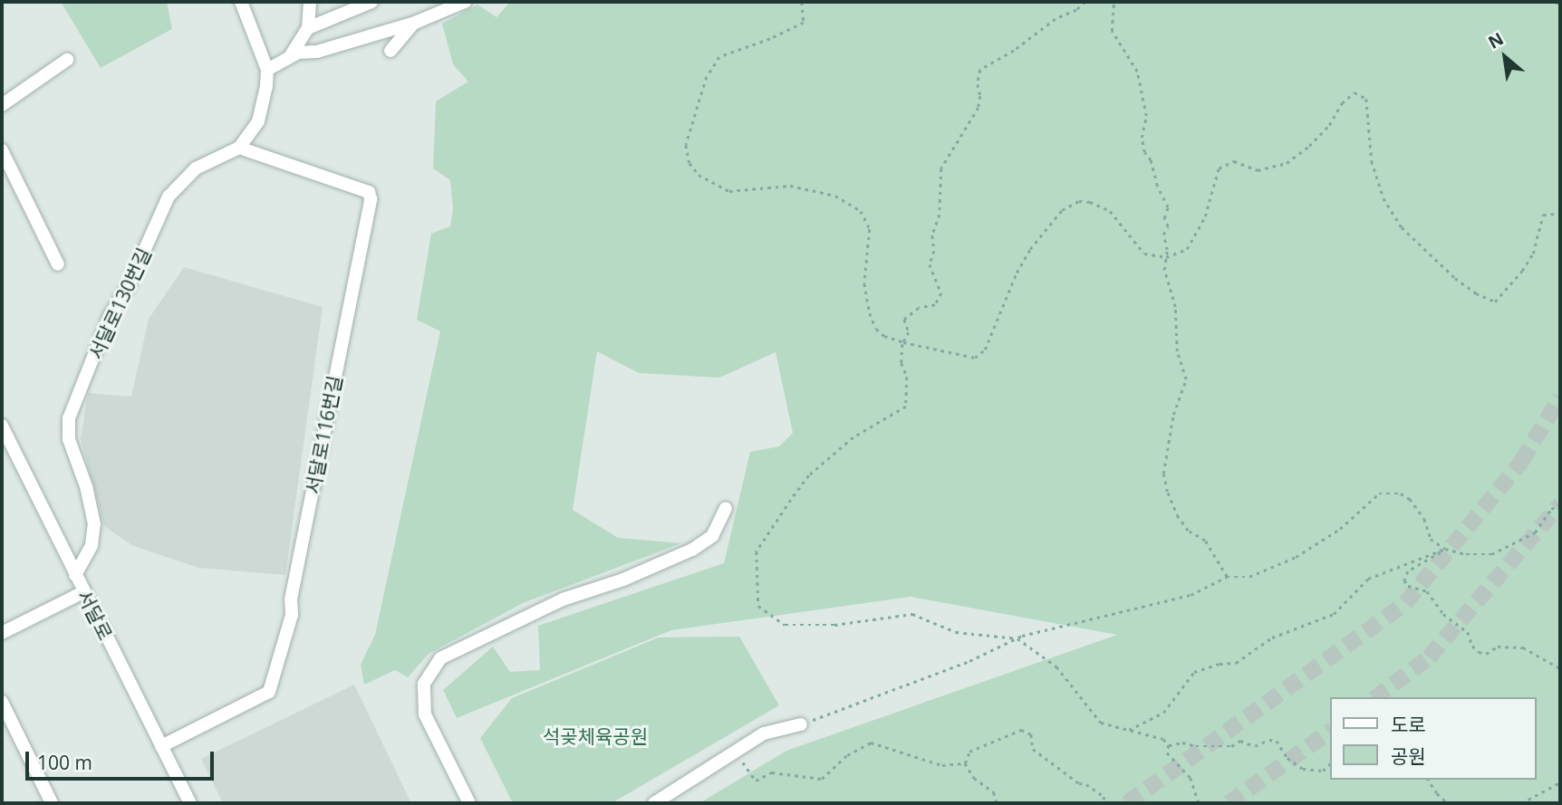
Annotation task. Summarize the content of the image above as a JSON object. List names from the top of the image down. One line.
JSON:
{"streets":{"street":["서달로130번길","서달로116번길","서달로"]},"crossings":[["서달로130번길","서달로116번길"],["서달로130번길","서달로"],["서달로116번길","서달로"]],"parks":["석곶체육공원"],"legend":["도로","공원"],"scale_bar":"100 m","north":"top left"}
